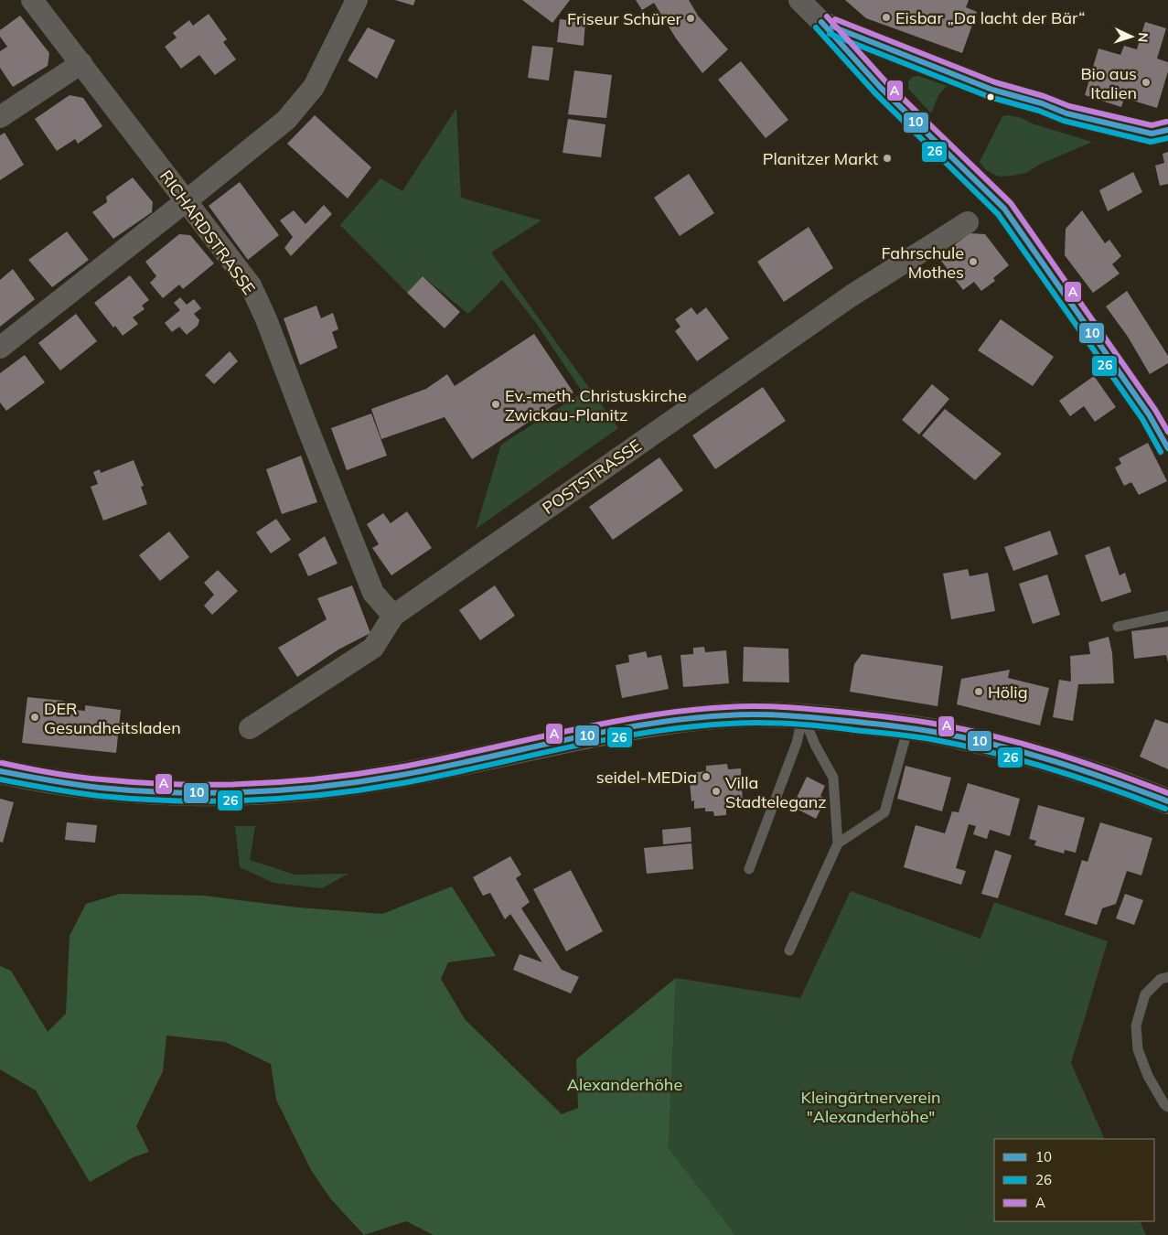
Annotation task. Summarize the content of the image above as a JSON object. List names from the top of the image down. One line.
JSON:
{"streets":{"street":["RICHARDSTRASSE","POSTSTRASSE"]},"crossings":[["RICHARDSTRASSE","POSTSTRASSE"]],"parks":["Alexanderhöhe","Kleingärtnerverein \"Alexanderhöhe\""],"places":["Eisbar „Da lacht der Bär“","Friseur Schürer","Bio aus Italien","Planitzer Markt","Fahrschule Mothes","Ev.-meth. Christuskirche Zwickau-Planitz","Hölig","DER Gesundheitsladen","seidel-MEDia","Villa Stadteleganz"],"lines":["transit line A","transit line 10","transit line 26"],"legend":["10","26","A"],"north":"right"}
